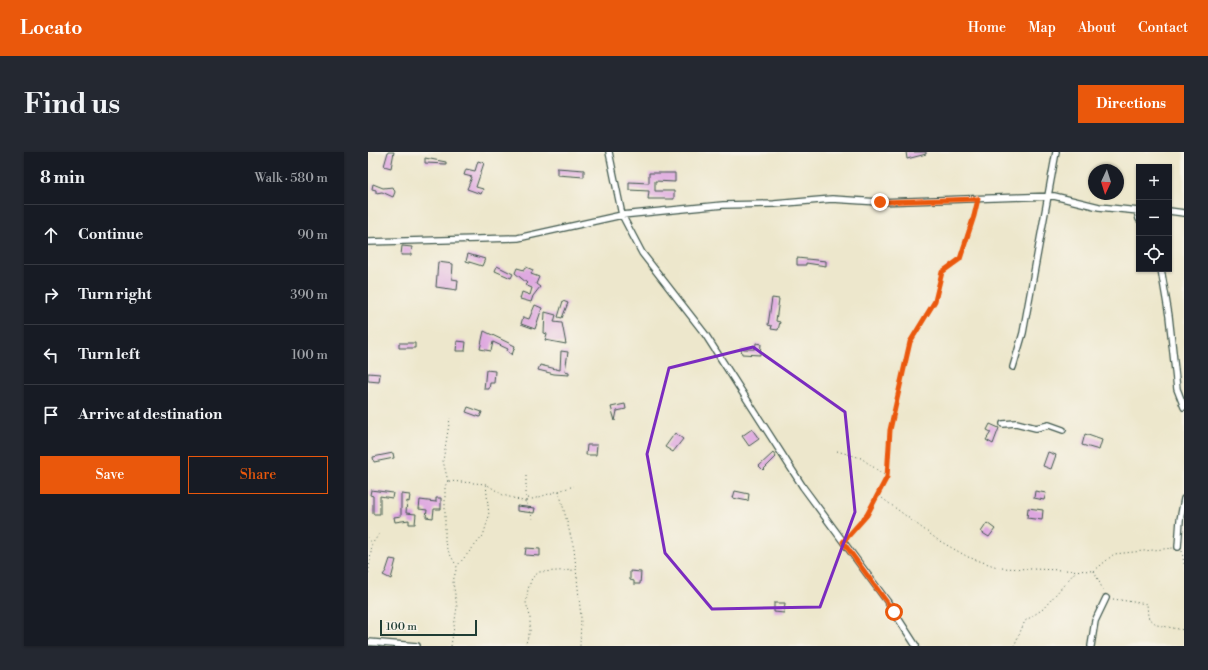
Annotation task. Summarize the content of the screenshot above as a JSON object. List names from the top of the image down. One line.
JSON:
{"scale_bar":"100 m","north":"bottom","page":{"header":"Locato","nav":["Home","Map","About","Contact"],"buttons":["Directions",["Save","Share"]],"title":"Find us","heading":["8 min","Walk · 580 m"],"map_buttons":["+","−"],"list":[["Continue","90 m"],["Turn right","390 m"],["Turn left","100 m"],"Arrive at destination"],"scale":"100 m"}}
